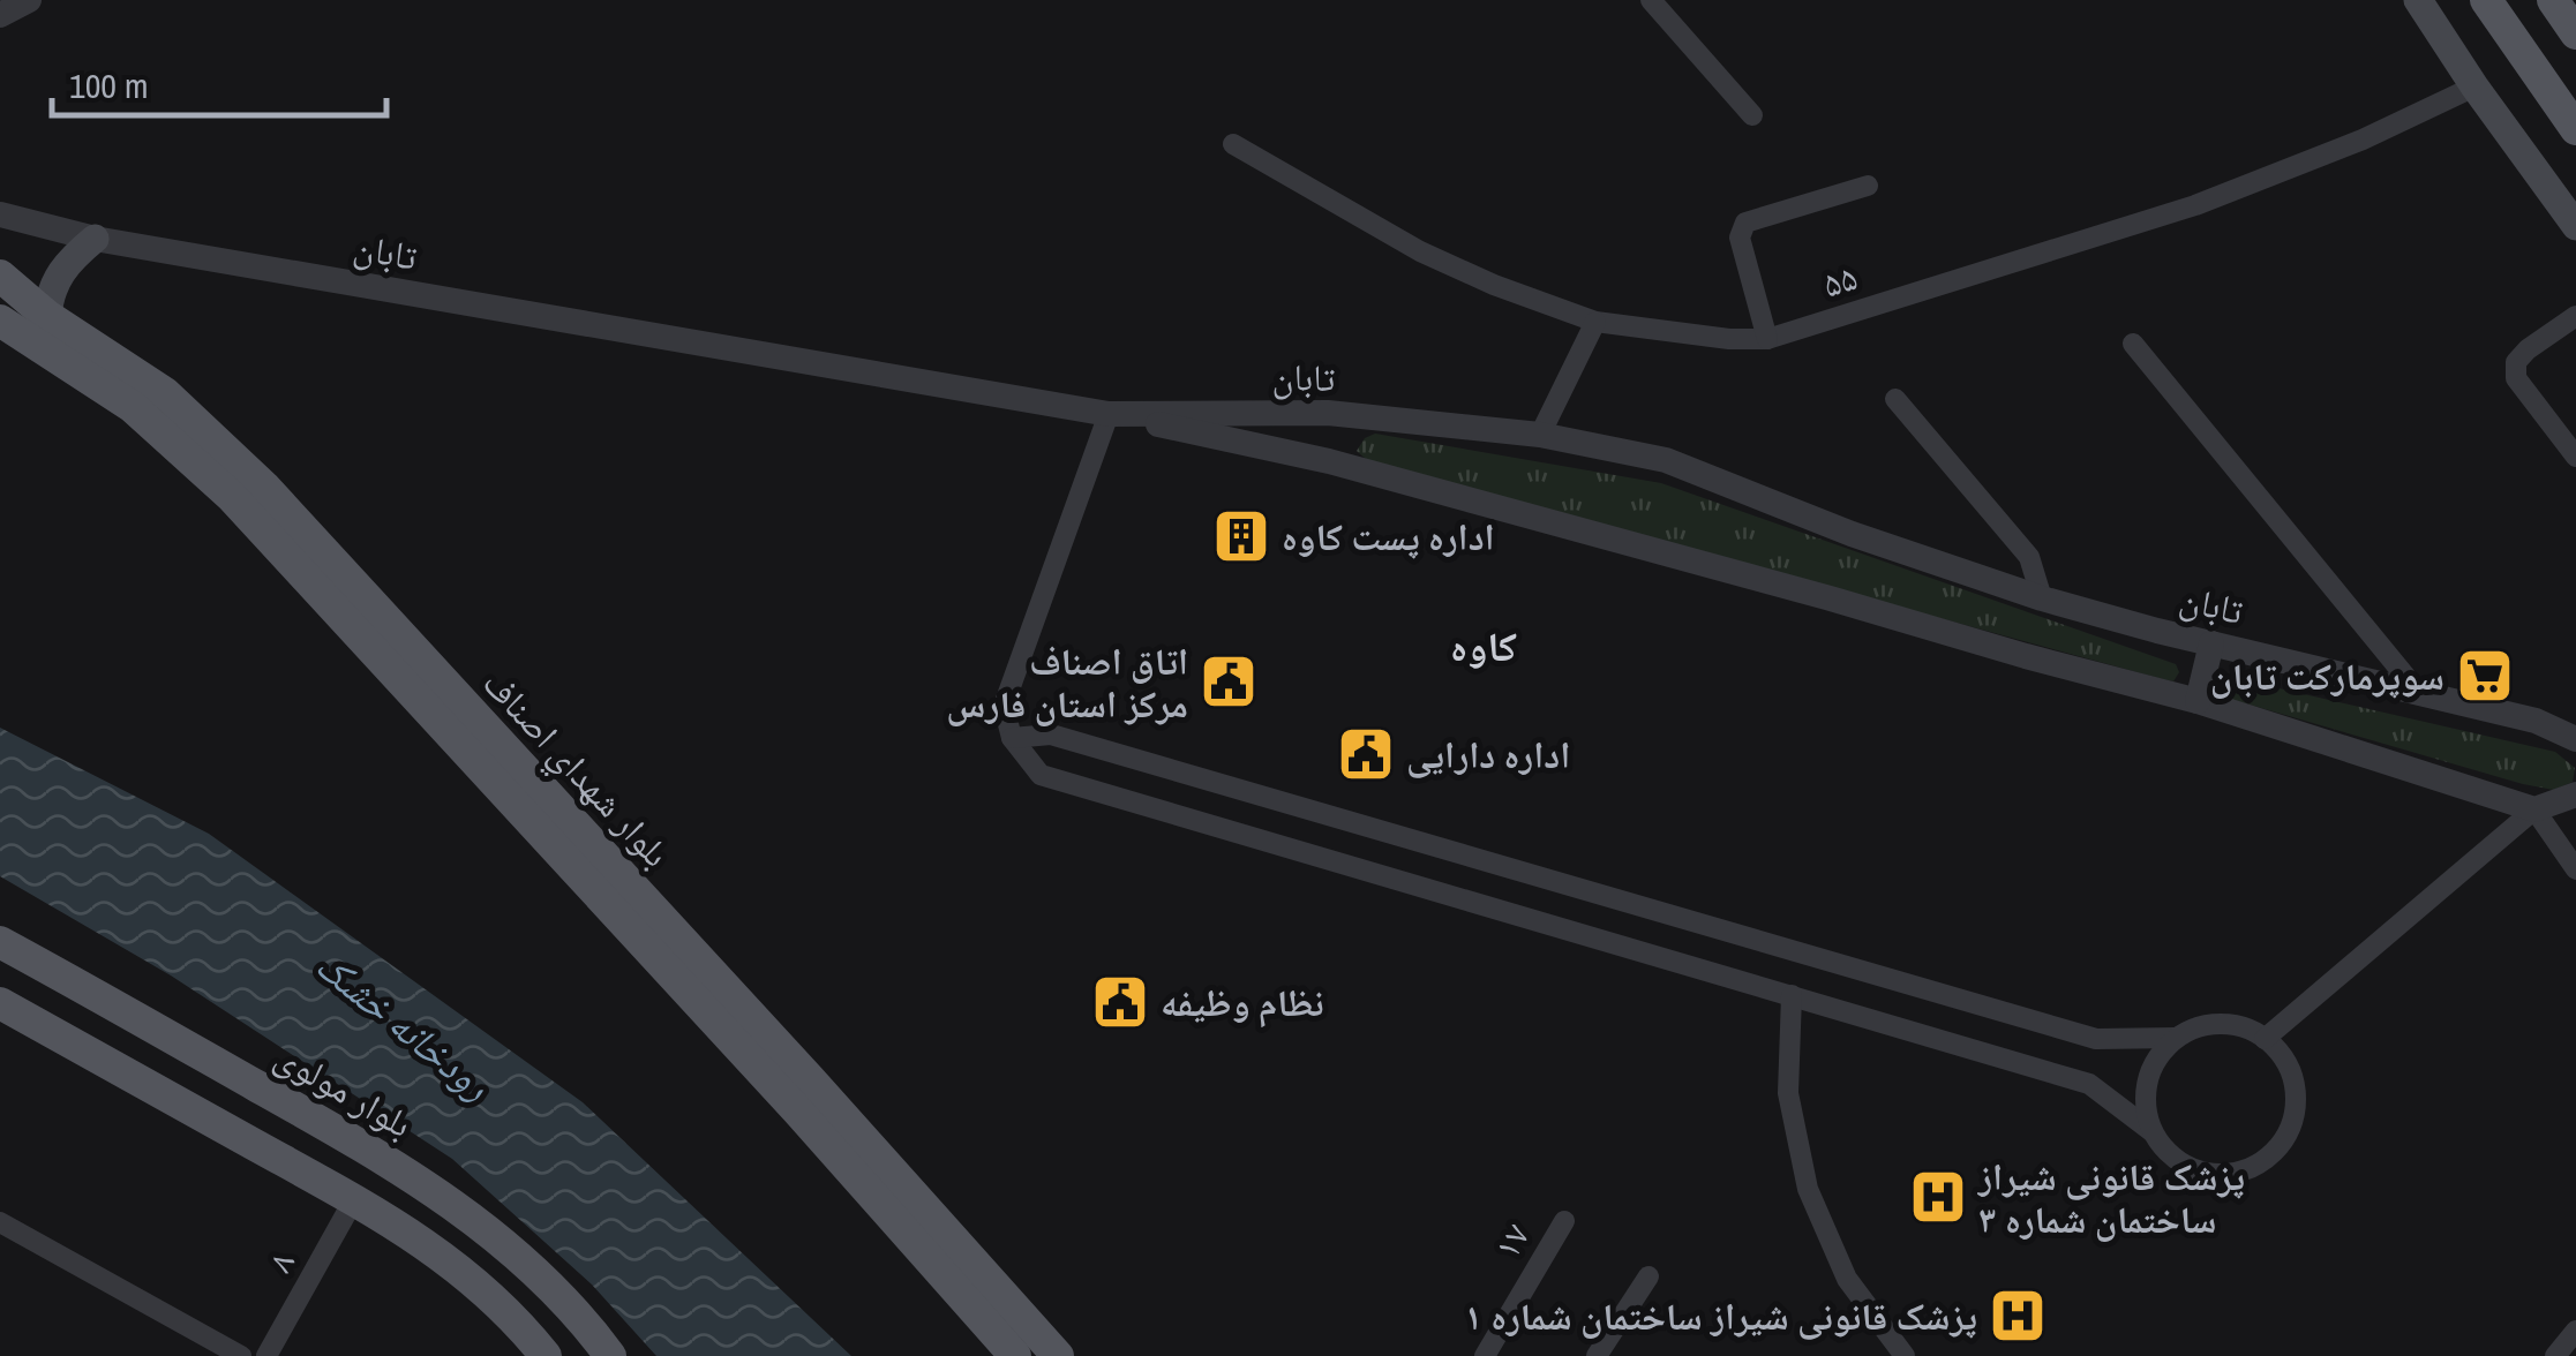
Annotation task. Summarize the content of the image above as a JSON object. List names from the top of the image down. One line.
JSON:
{"streets":{"main road":["بلوار شهداي اصناف","بلوار مولوی"],"street":["تابان","۵۵","۱۷","۸"]},"districts":["کاوه"],"water":["رودخانه خشک"],"places":{"building":["اداره پست کاوه"],"supermarket":["سوپرمارکت تابان"],"public building":["اتاق اصناف مرکز استان فارس","اداره دارایی","نظام وظیفه"],"hospital":["پزشک قانونی شیراز ساختمان شماره ٣","پزشک قانونی شیراز ساختمان شماره ۱"]},"scale_bar":"100 m"}
